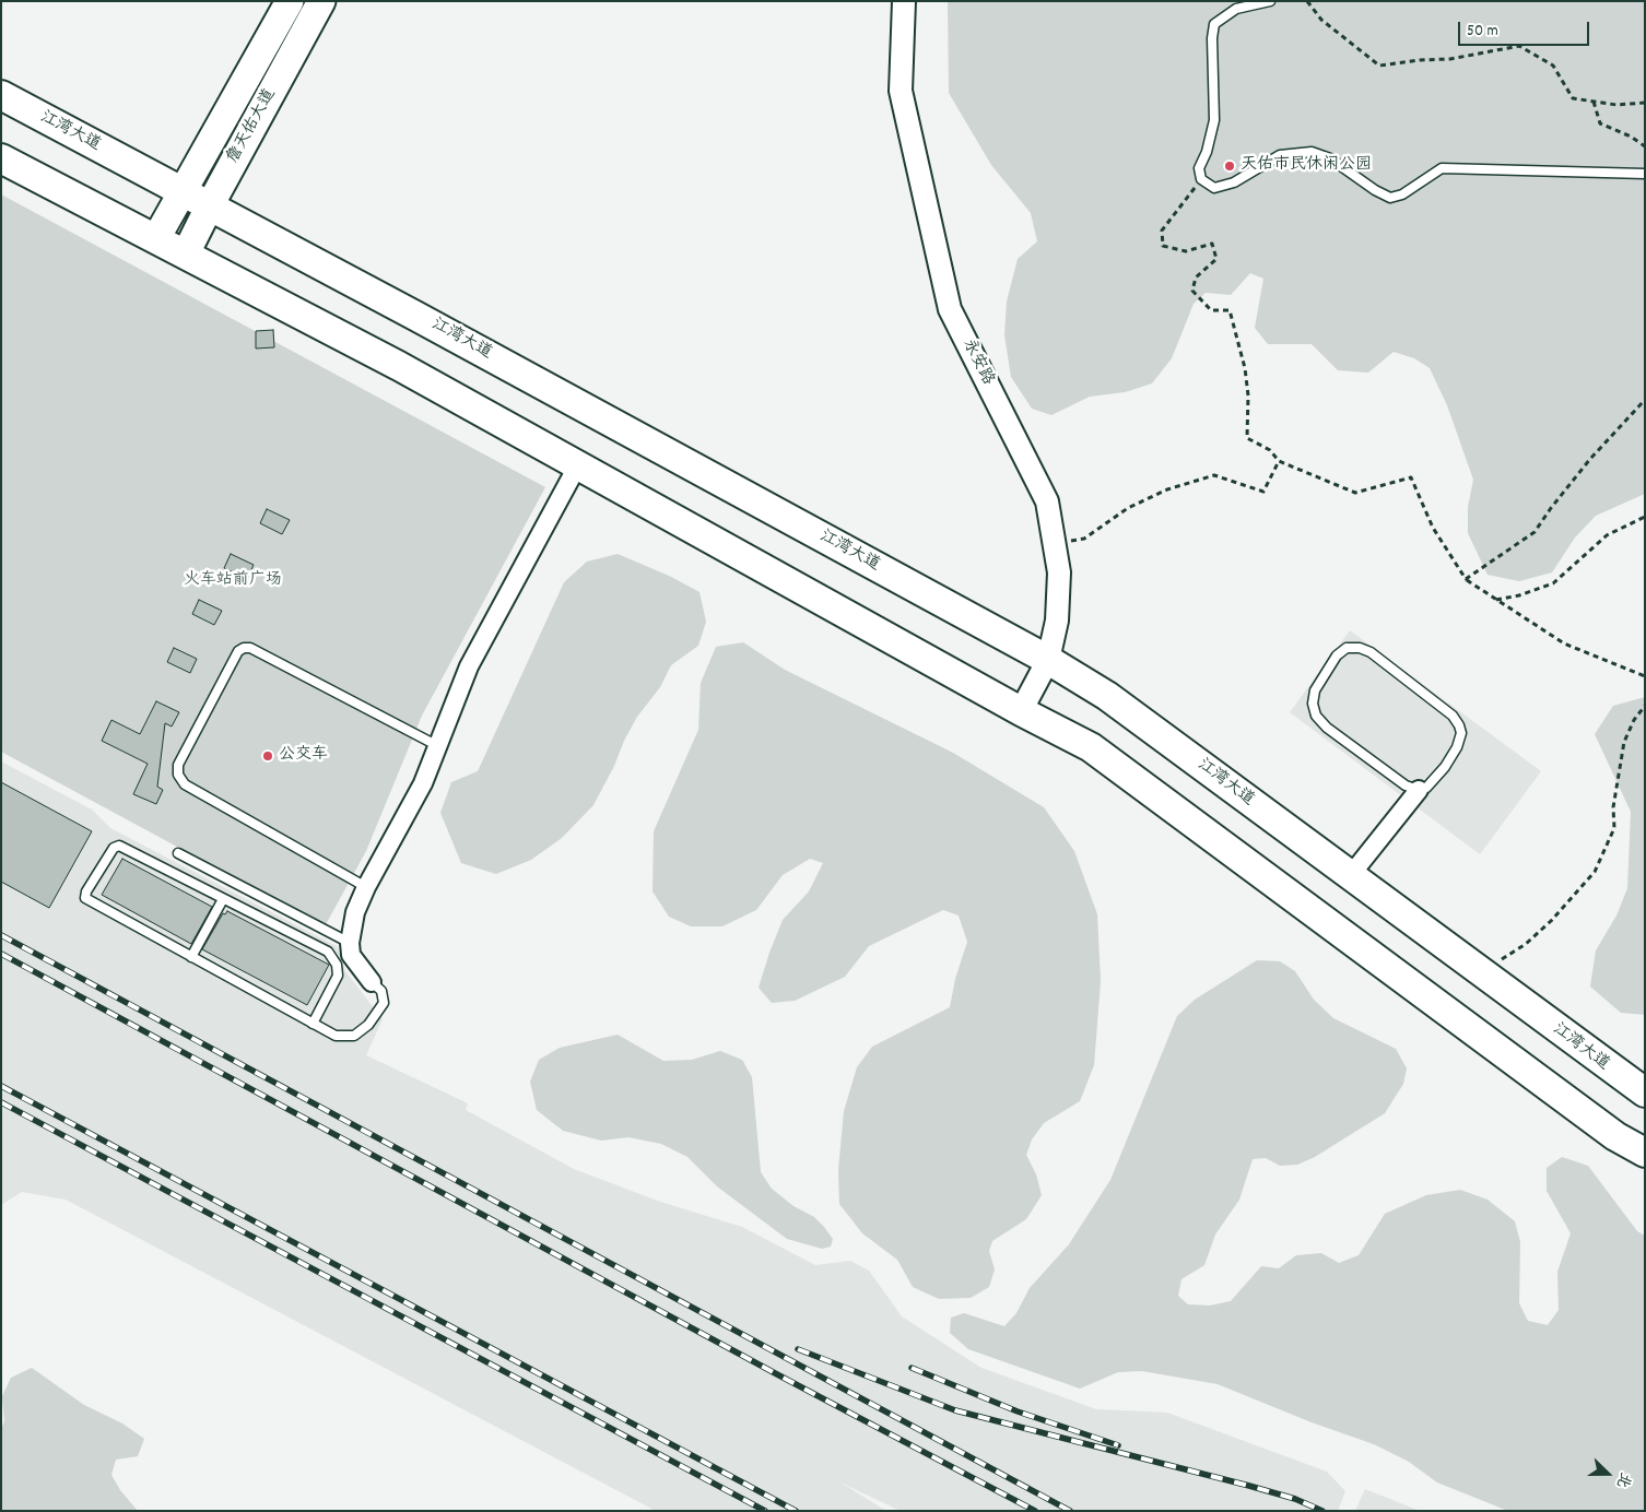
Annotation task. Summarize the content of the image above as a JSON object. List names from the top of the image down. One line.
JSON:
{"streets":{"highway":["江湾大道"],"main road":["詹天佑大道"],"street":["永安路"]},"crossings":[["詹天佑大道","江湾大道"],["江湾大道","永安路"]],"parks":["火车站前广场"],"places":["天佑市民休闲公园","公交车"],"scale_bar":"50 m","north":"right"}
